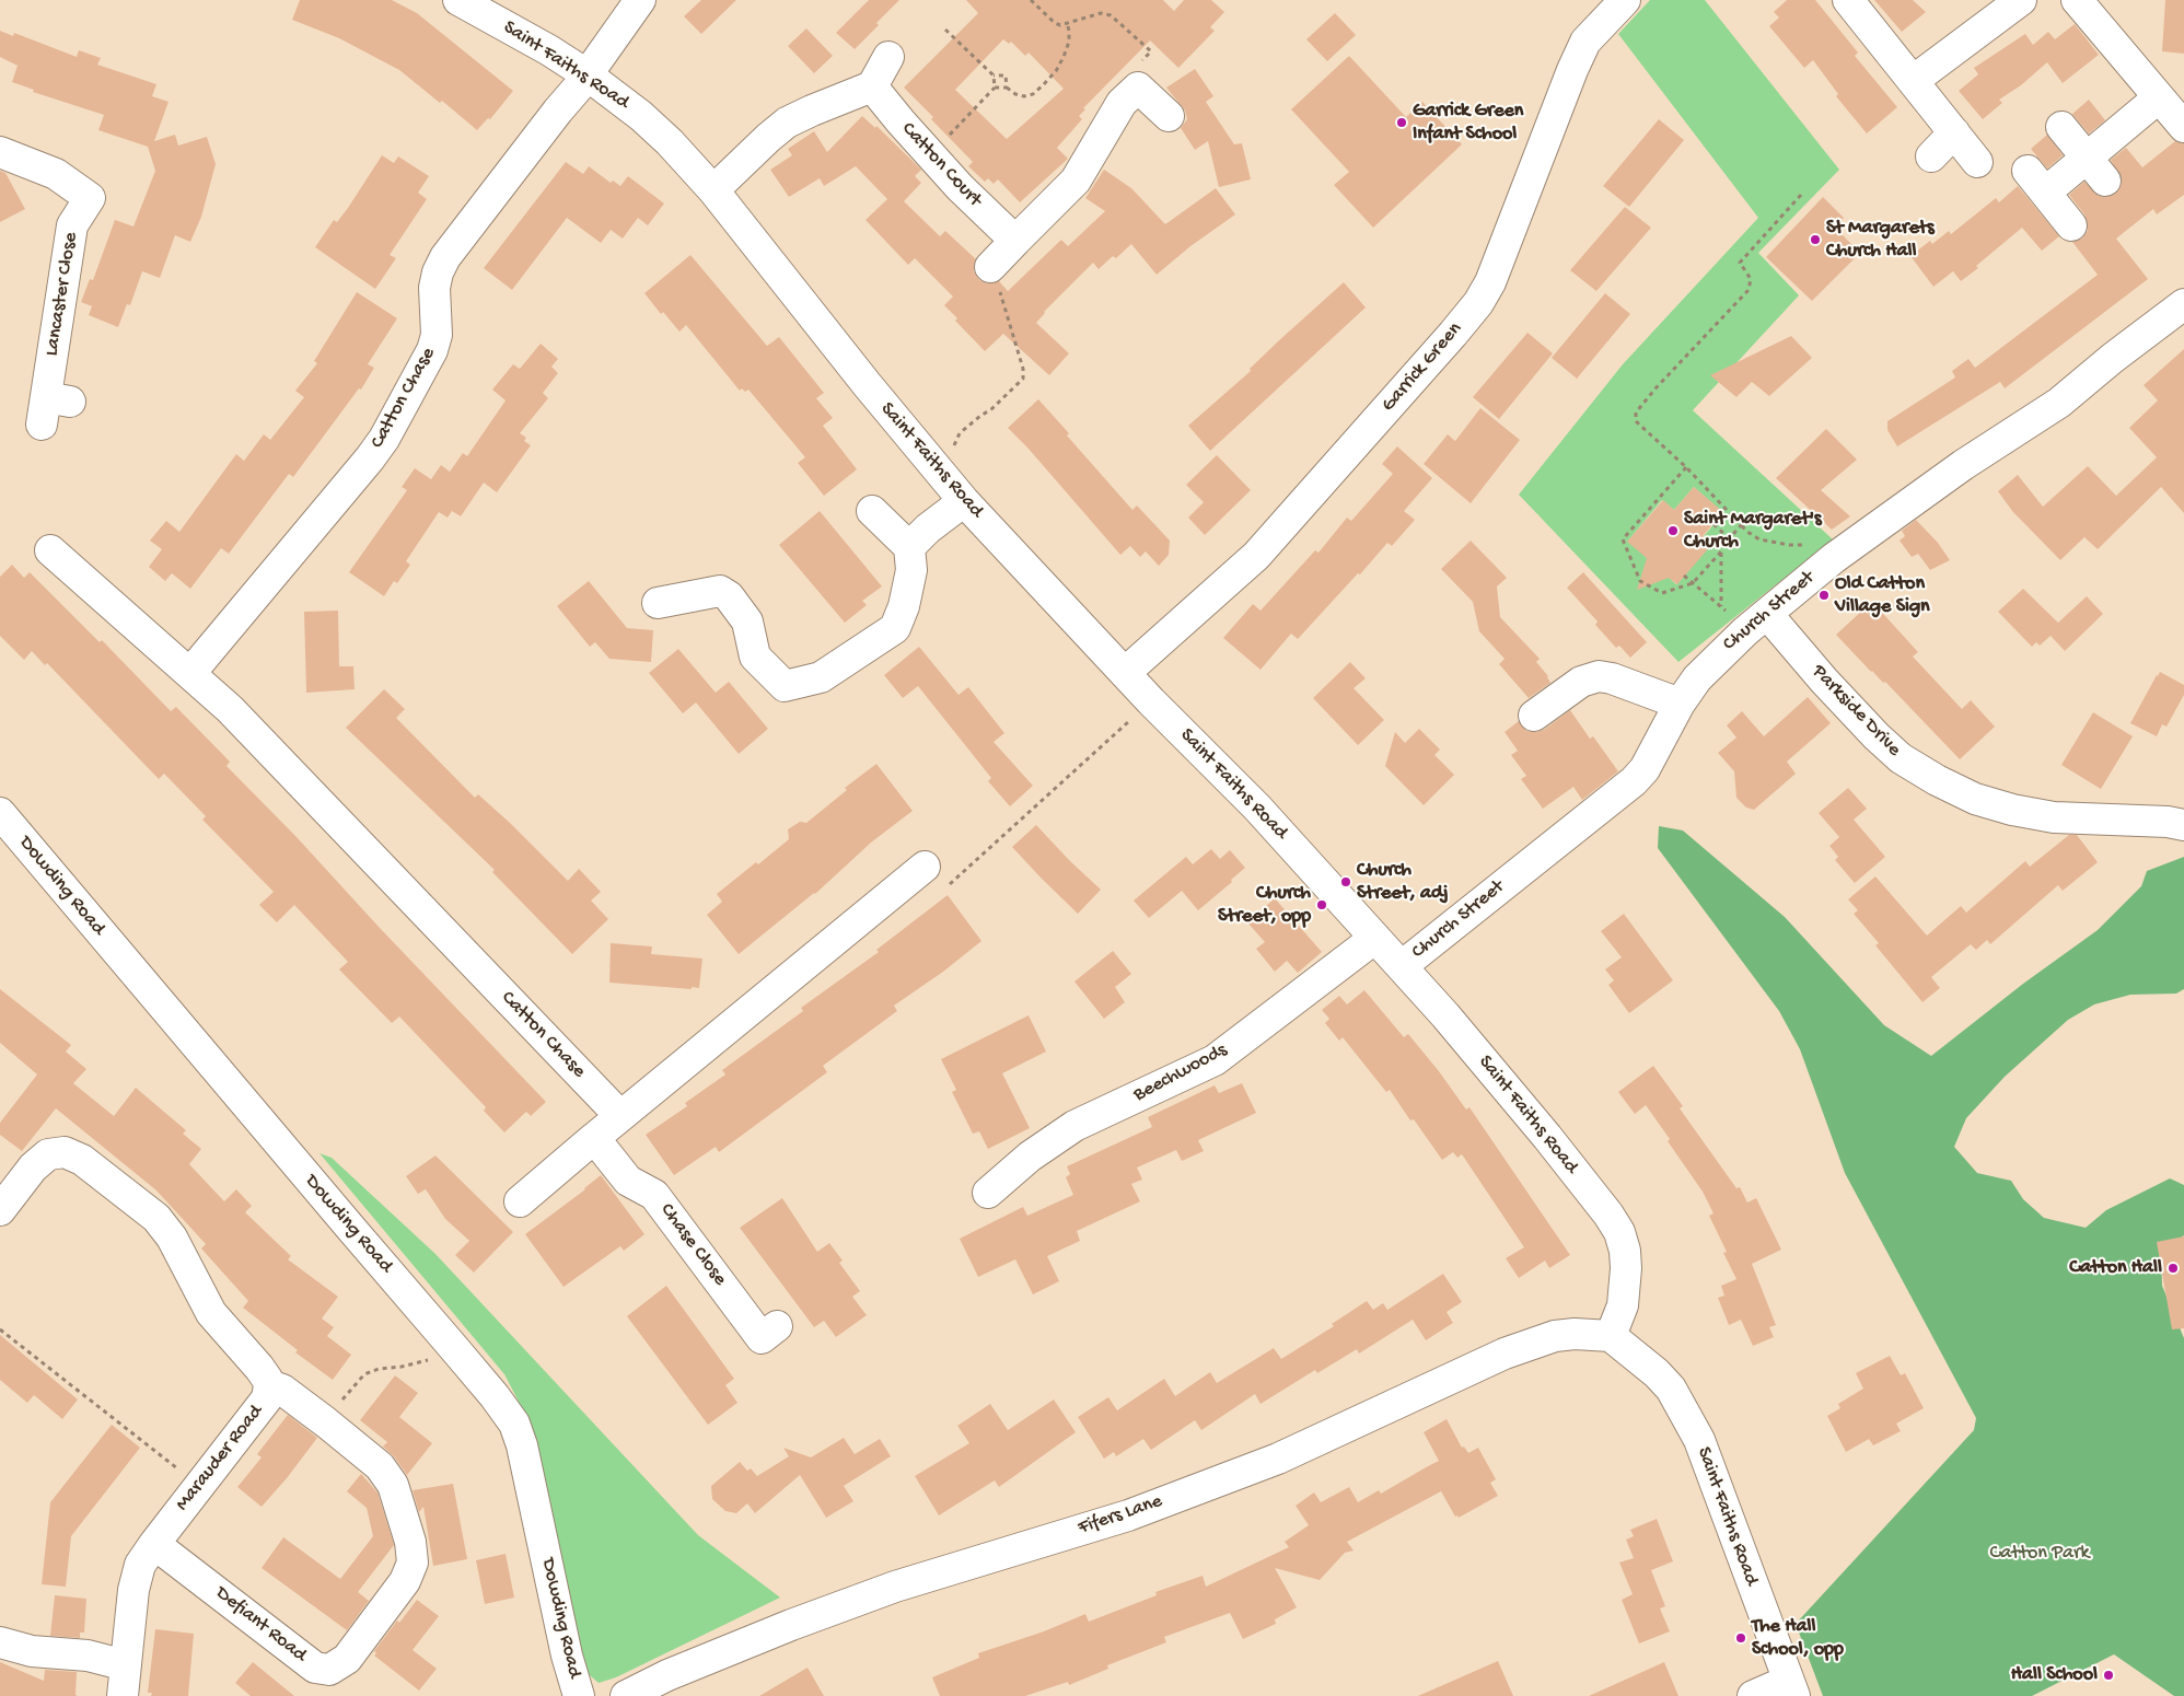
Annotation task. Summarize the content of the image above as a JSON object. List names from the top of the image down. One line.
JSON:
{"streets":{"street":["Saint Faiths Road","Catton Court","Lancaster Close","Garrick Green","Catton Chase","Church Street","Parkside Drive","Dowding Road","Beechwoods","Chase Close","Marauder Road","Fifers Lane","Defiant Road"]},"crossings":[["Saint Faiths Road","Garrick Green"],["Saint Faiths Road","Catton Chase"],["Saint Faiths Road","Church Street"],["Saint Faiths Road","Beechwoods"],["Saint Faiths Road","Fifers Lane"],["Church Street","Parkside Drive"],["Marauder Road","Defiant Road"]],"parks":["Catton Park"],"places":["Garrick Green Infant School","St Margarets Church Hall","Saint Margaret's Church","Old Catton Village Sign","Church Street, adj","Church Street, opp","Catton Hall","The Hall School, opp","Hall School"]}
